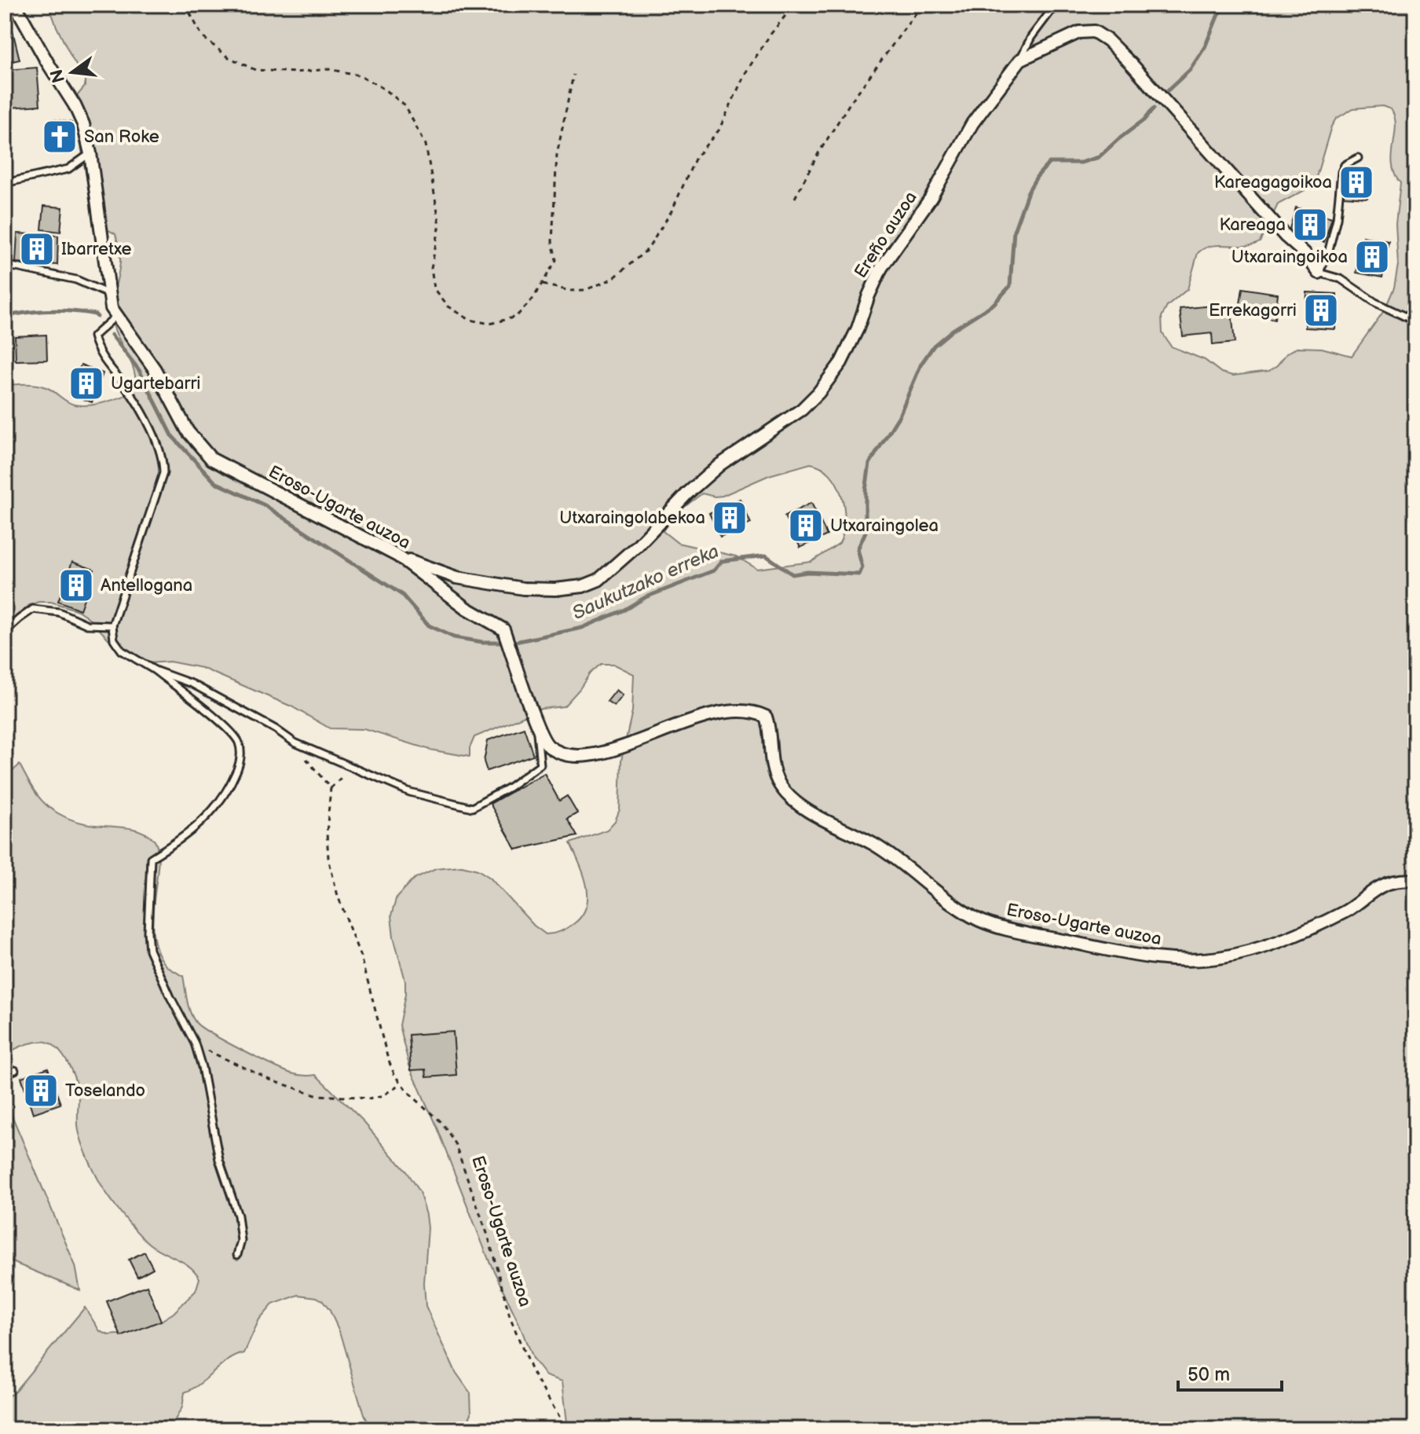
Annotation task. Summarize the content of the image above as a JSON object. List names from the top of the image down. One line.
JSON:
{"streets":{"street":["Ereño auzoa","Eroso-Ugarte auzoa"]},"crossings":[["Ereño auzoa","Eroso-Ugarte auzoa"]],"water":["Saukutzako erreka"],"places":{"church":["San Roke"],"building":["Kareagagoikoa","Kareaga","Ibarretxe","Utxaraingoikoa","Errekagorri","Ugartebarri","Utxaraingolabekoa","Utxaraingolea","Antellogana","Toselando"]},"scale_bar":"50 m","north":"left"}
